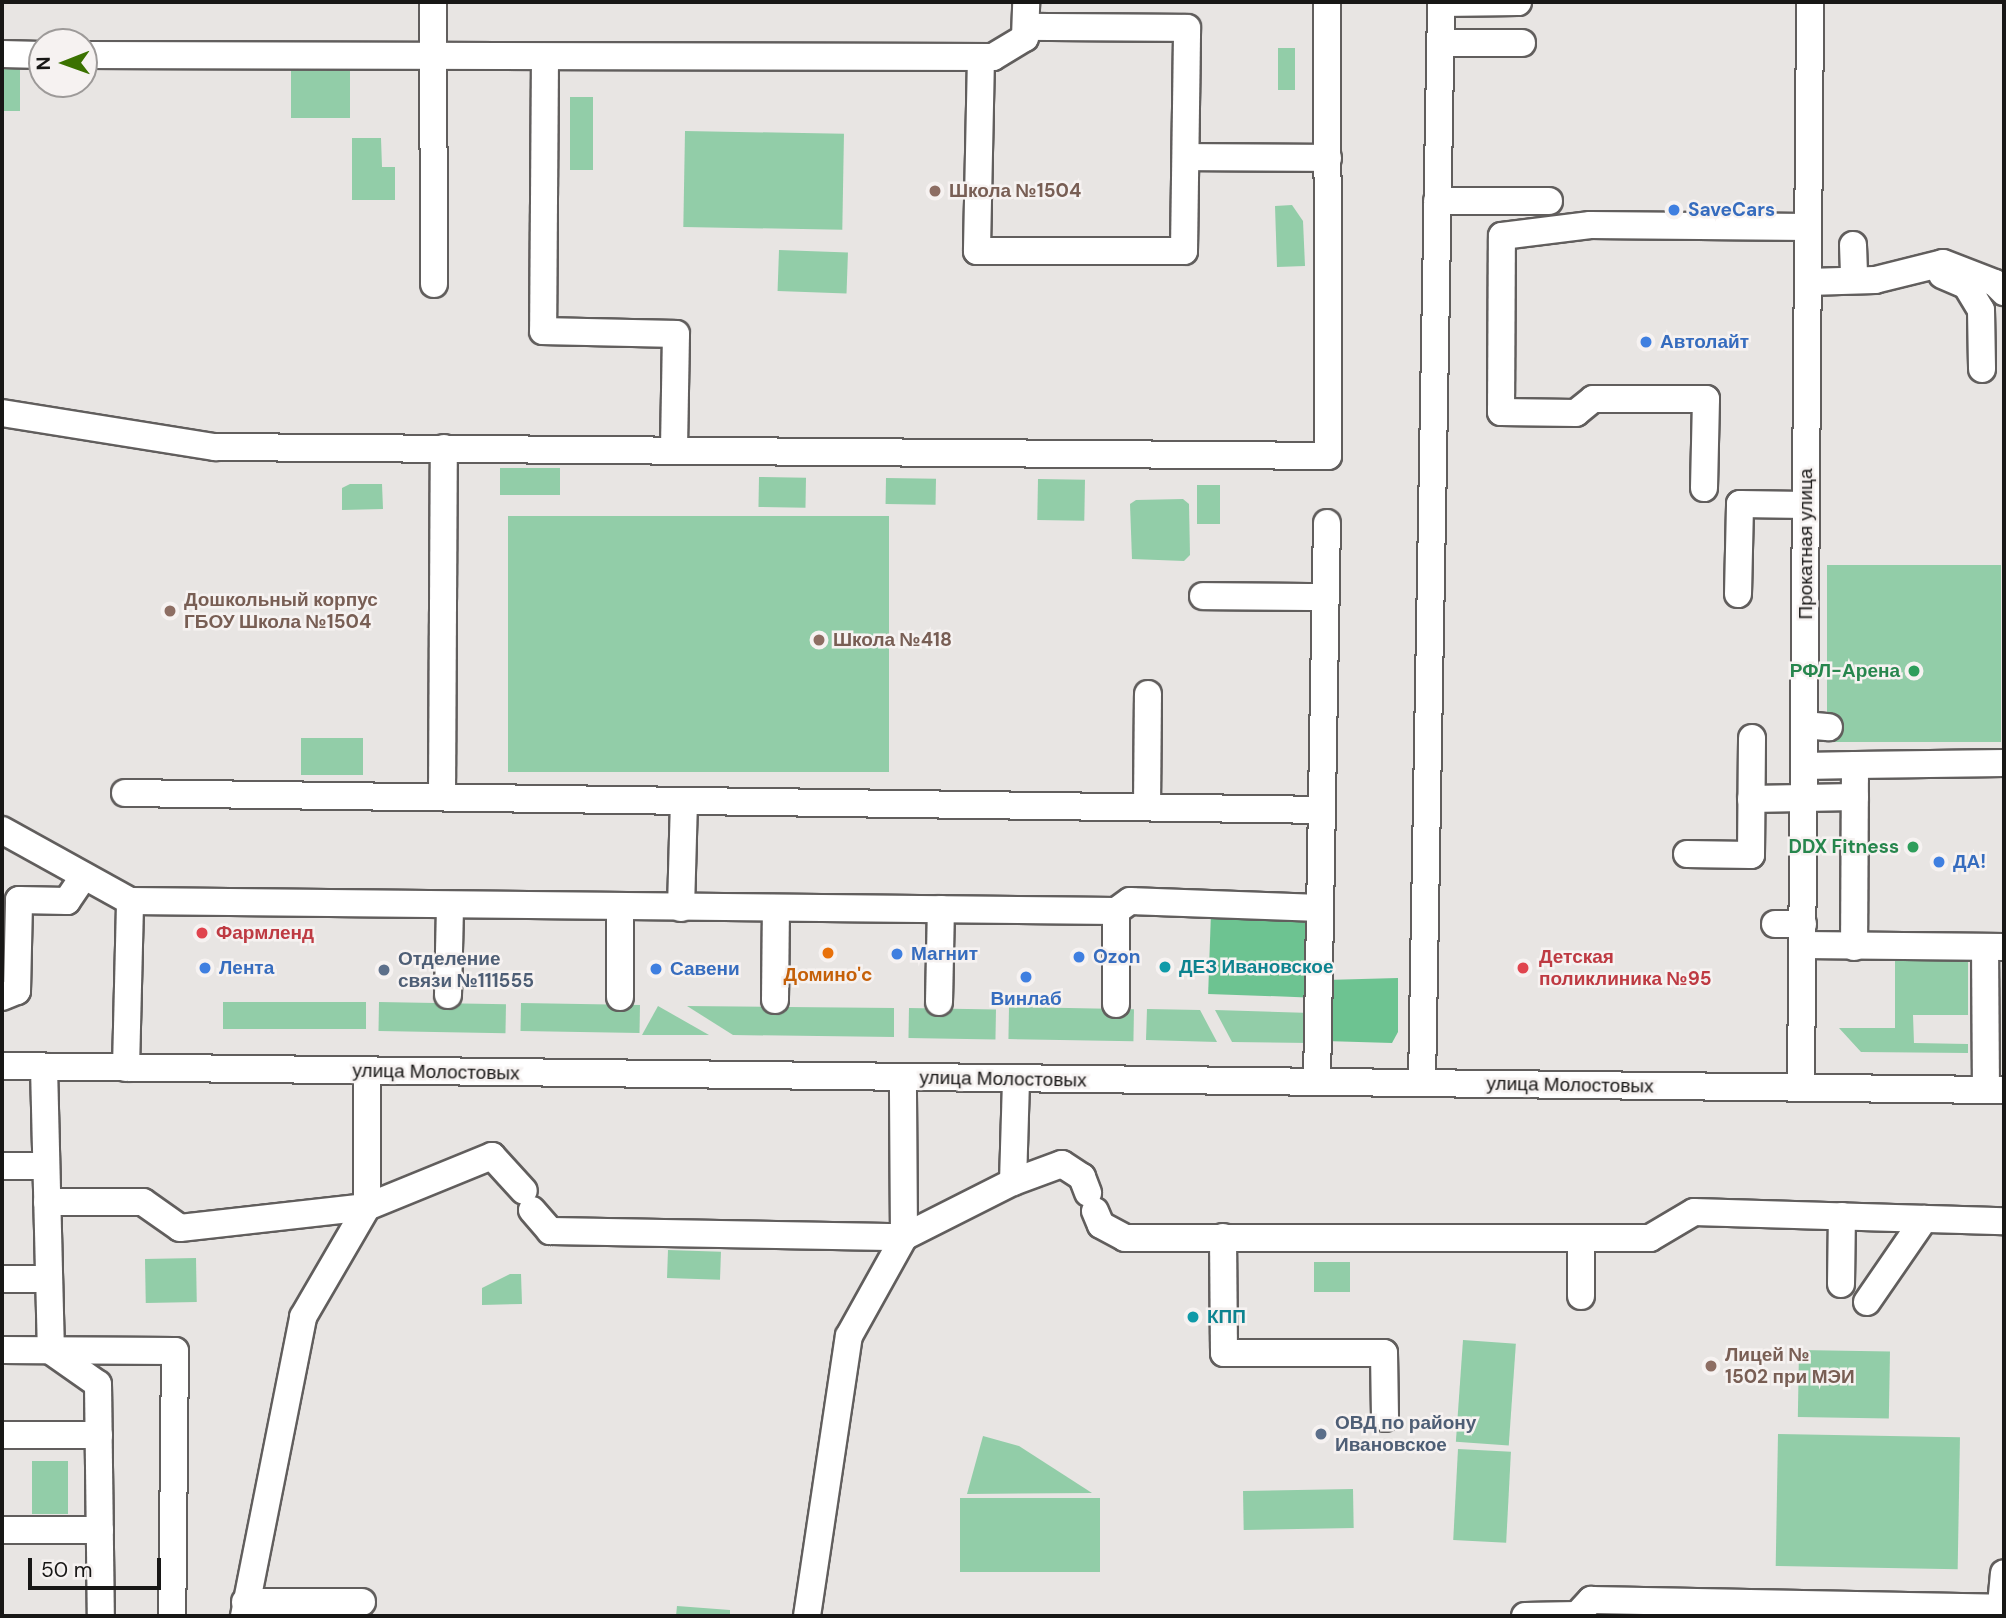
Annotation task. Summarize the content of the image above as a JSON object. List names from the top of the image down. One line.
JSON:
{"streets":{"street":["Прокатная улица","улица Молостовых"]},"crossings":[["Прокатная улица","улица Молостовых"]],"places":["Школа №1504","SaveCars","Автолайт","Дошкольный корпус ГБОУ Школа №1504","Школа №418","РФЛ-Арена","DDX Fitness","ДА!","Фармленд","Домино'c","Магнит","Ozon","ДЕЗ Ивановское","Лента","Детская поликлиника №95","Савени","Отделение связи №111555","Винлаб","КПП","Лицей № 1502 при МЭИ","ОВД по району Ивановское"],"scale_bar":"50 m","north":"left"}
